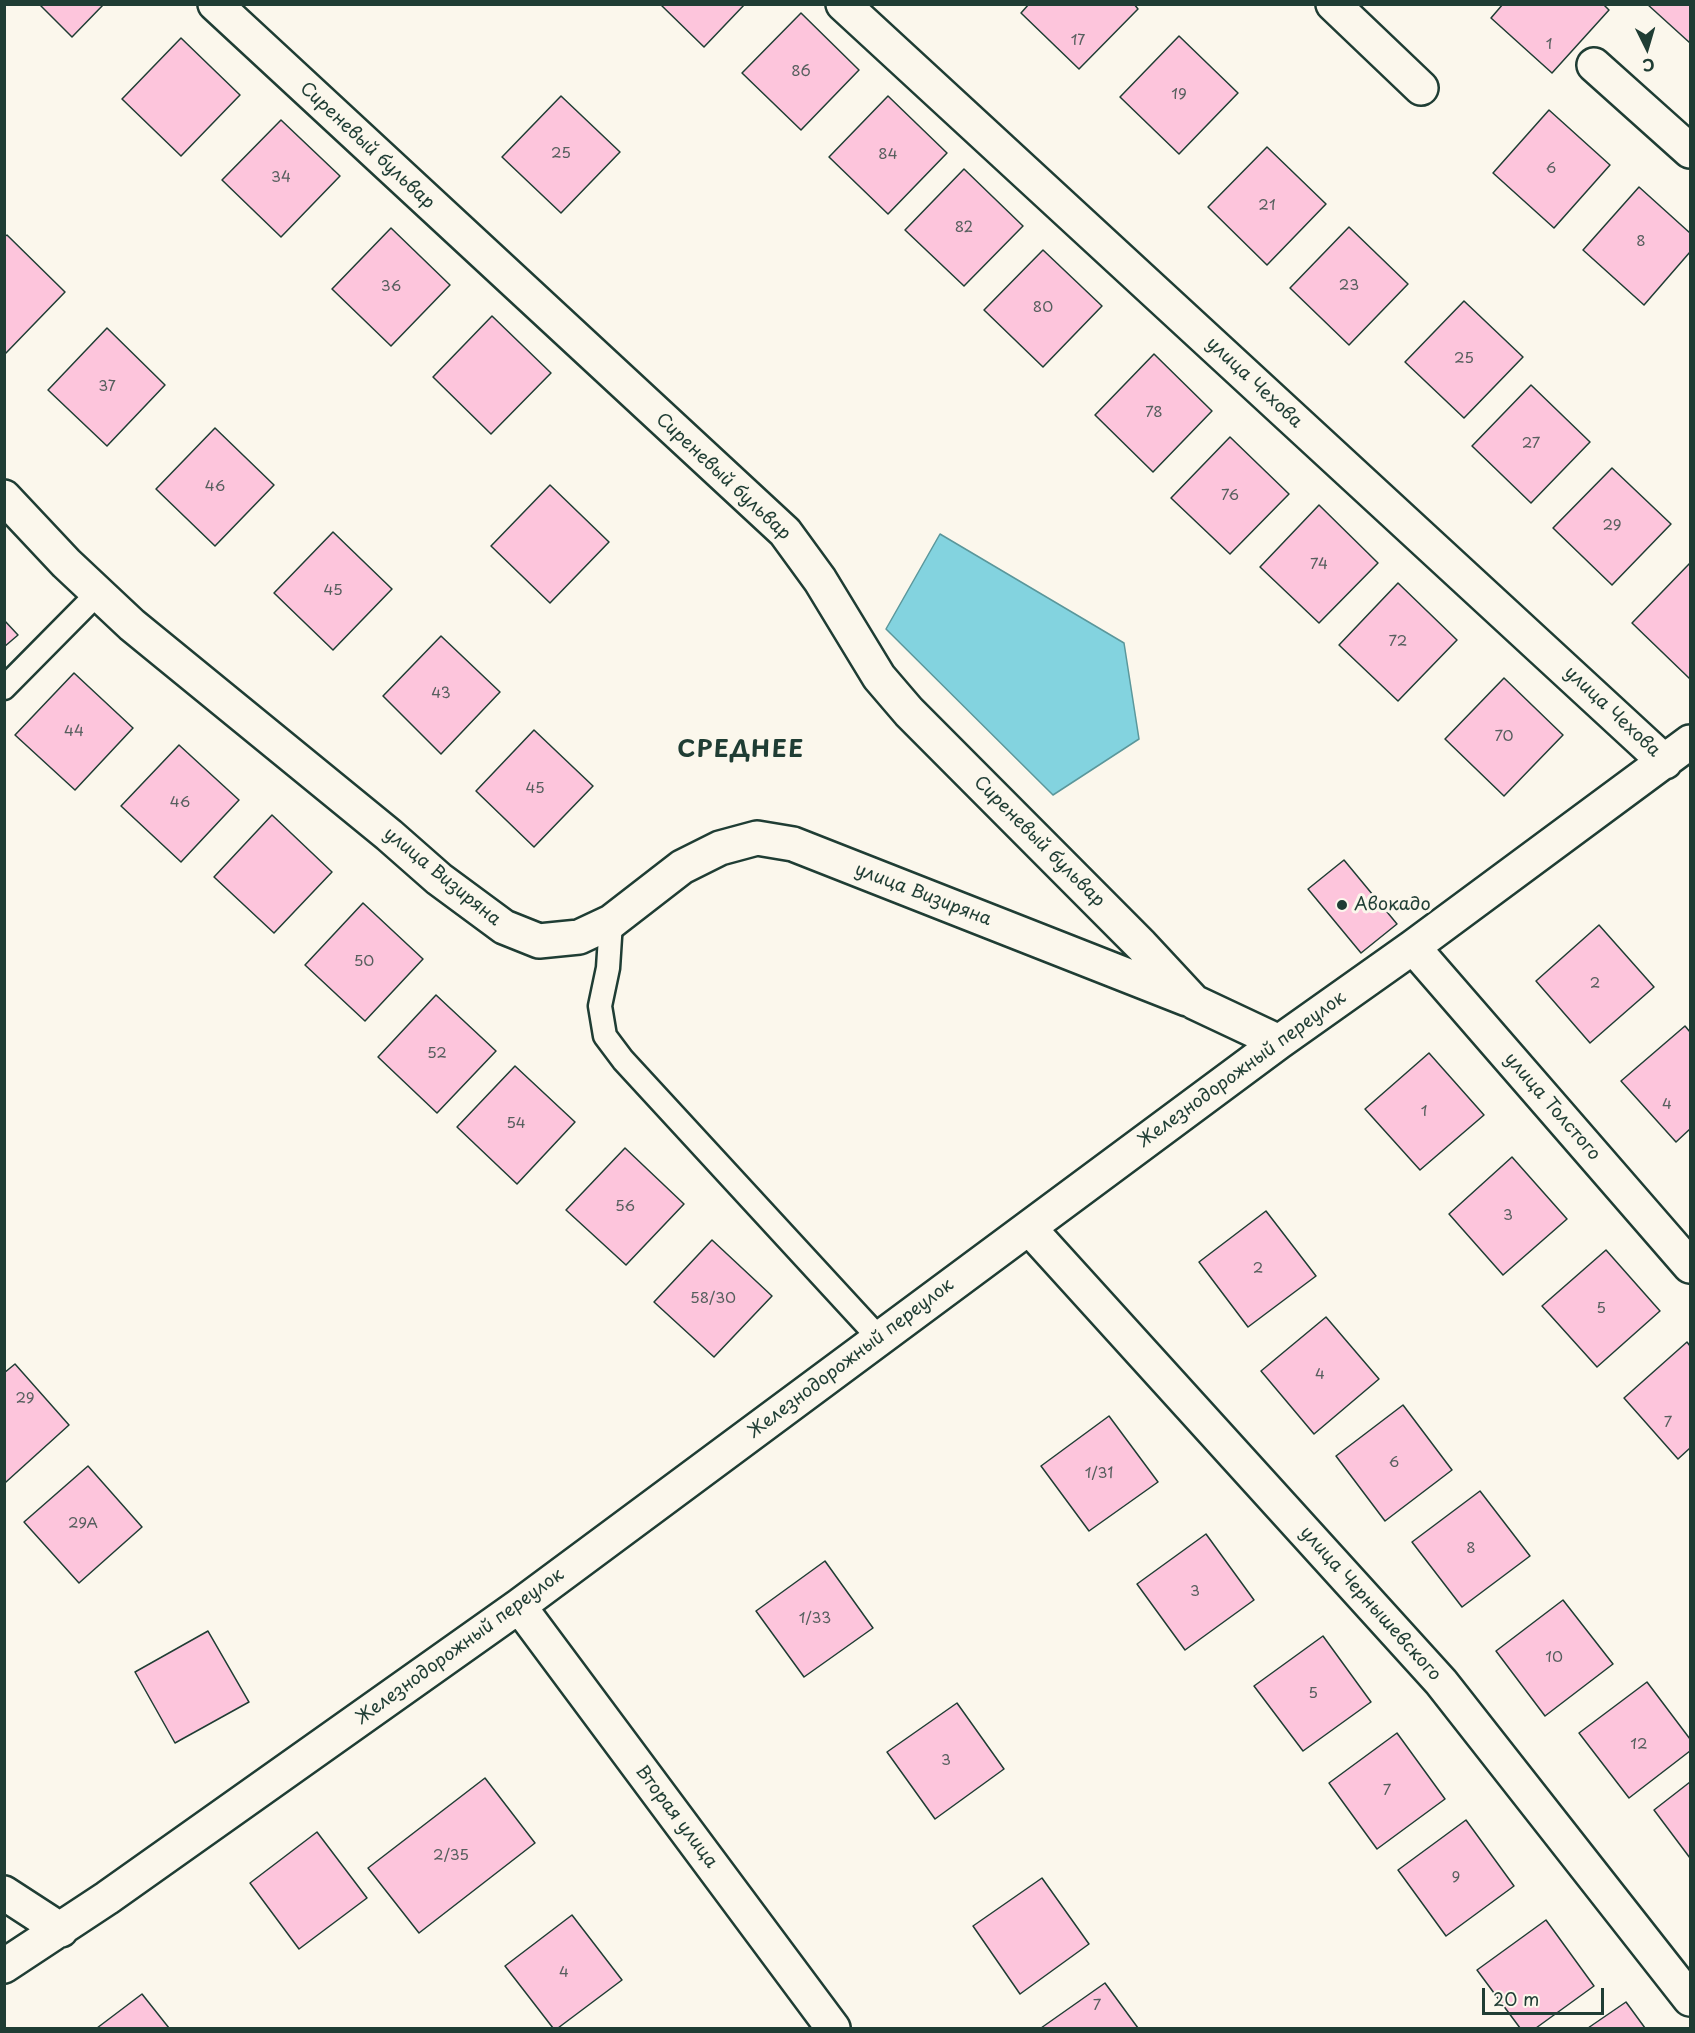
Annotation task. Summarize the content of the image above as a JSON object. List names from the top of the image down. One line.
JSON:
{"streets":{"street":["Сиреневый бульвар","улица Чехова","улица Визиряна","Железнодорожный переулок","улица Толстого","улица Чернышевского","Вторая улица"]},"crossings":[["Сиреневый бульвар","улица Визиряна"],["Сиреневый бульвар","Железнодорожный переулок"],["улица Чехова","Железнодорожный переулок"],["Железнодорожный переулок","улица Толстого"],["Железнодорожный переулок","улица Чернышевского"],["Железнодорожный переулок","Вторая улица"]],"districts":["СРЕДНЕЕ"],"places":["Авокадо"],"house_numbers":["17","1","86","19","25","84","6","34","21","82","8","23","36","80","25","37","78","27","46","76","29","74","45","72","43","44","70","45","46","50","2","52","4","1","54","56","3","2","58/30","5","4","29","7","6","1/31","29А","8","3","1/33","10","5","12","3","7","2/35","9","4","7"],"scale_bar":"20 m","north":"bottom"}
